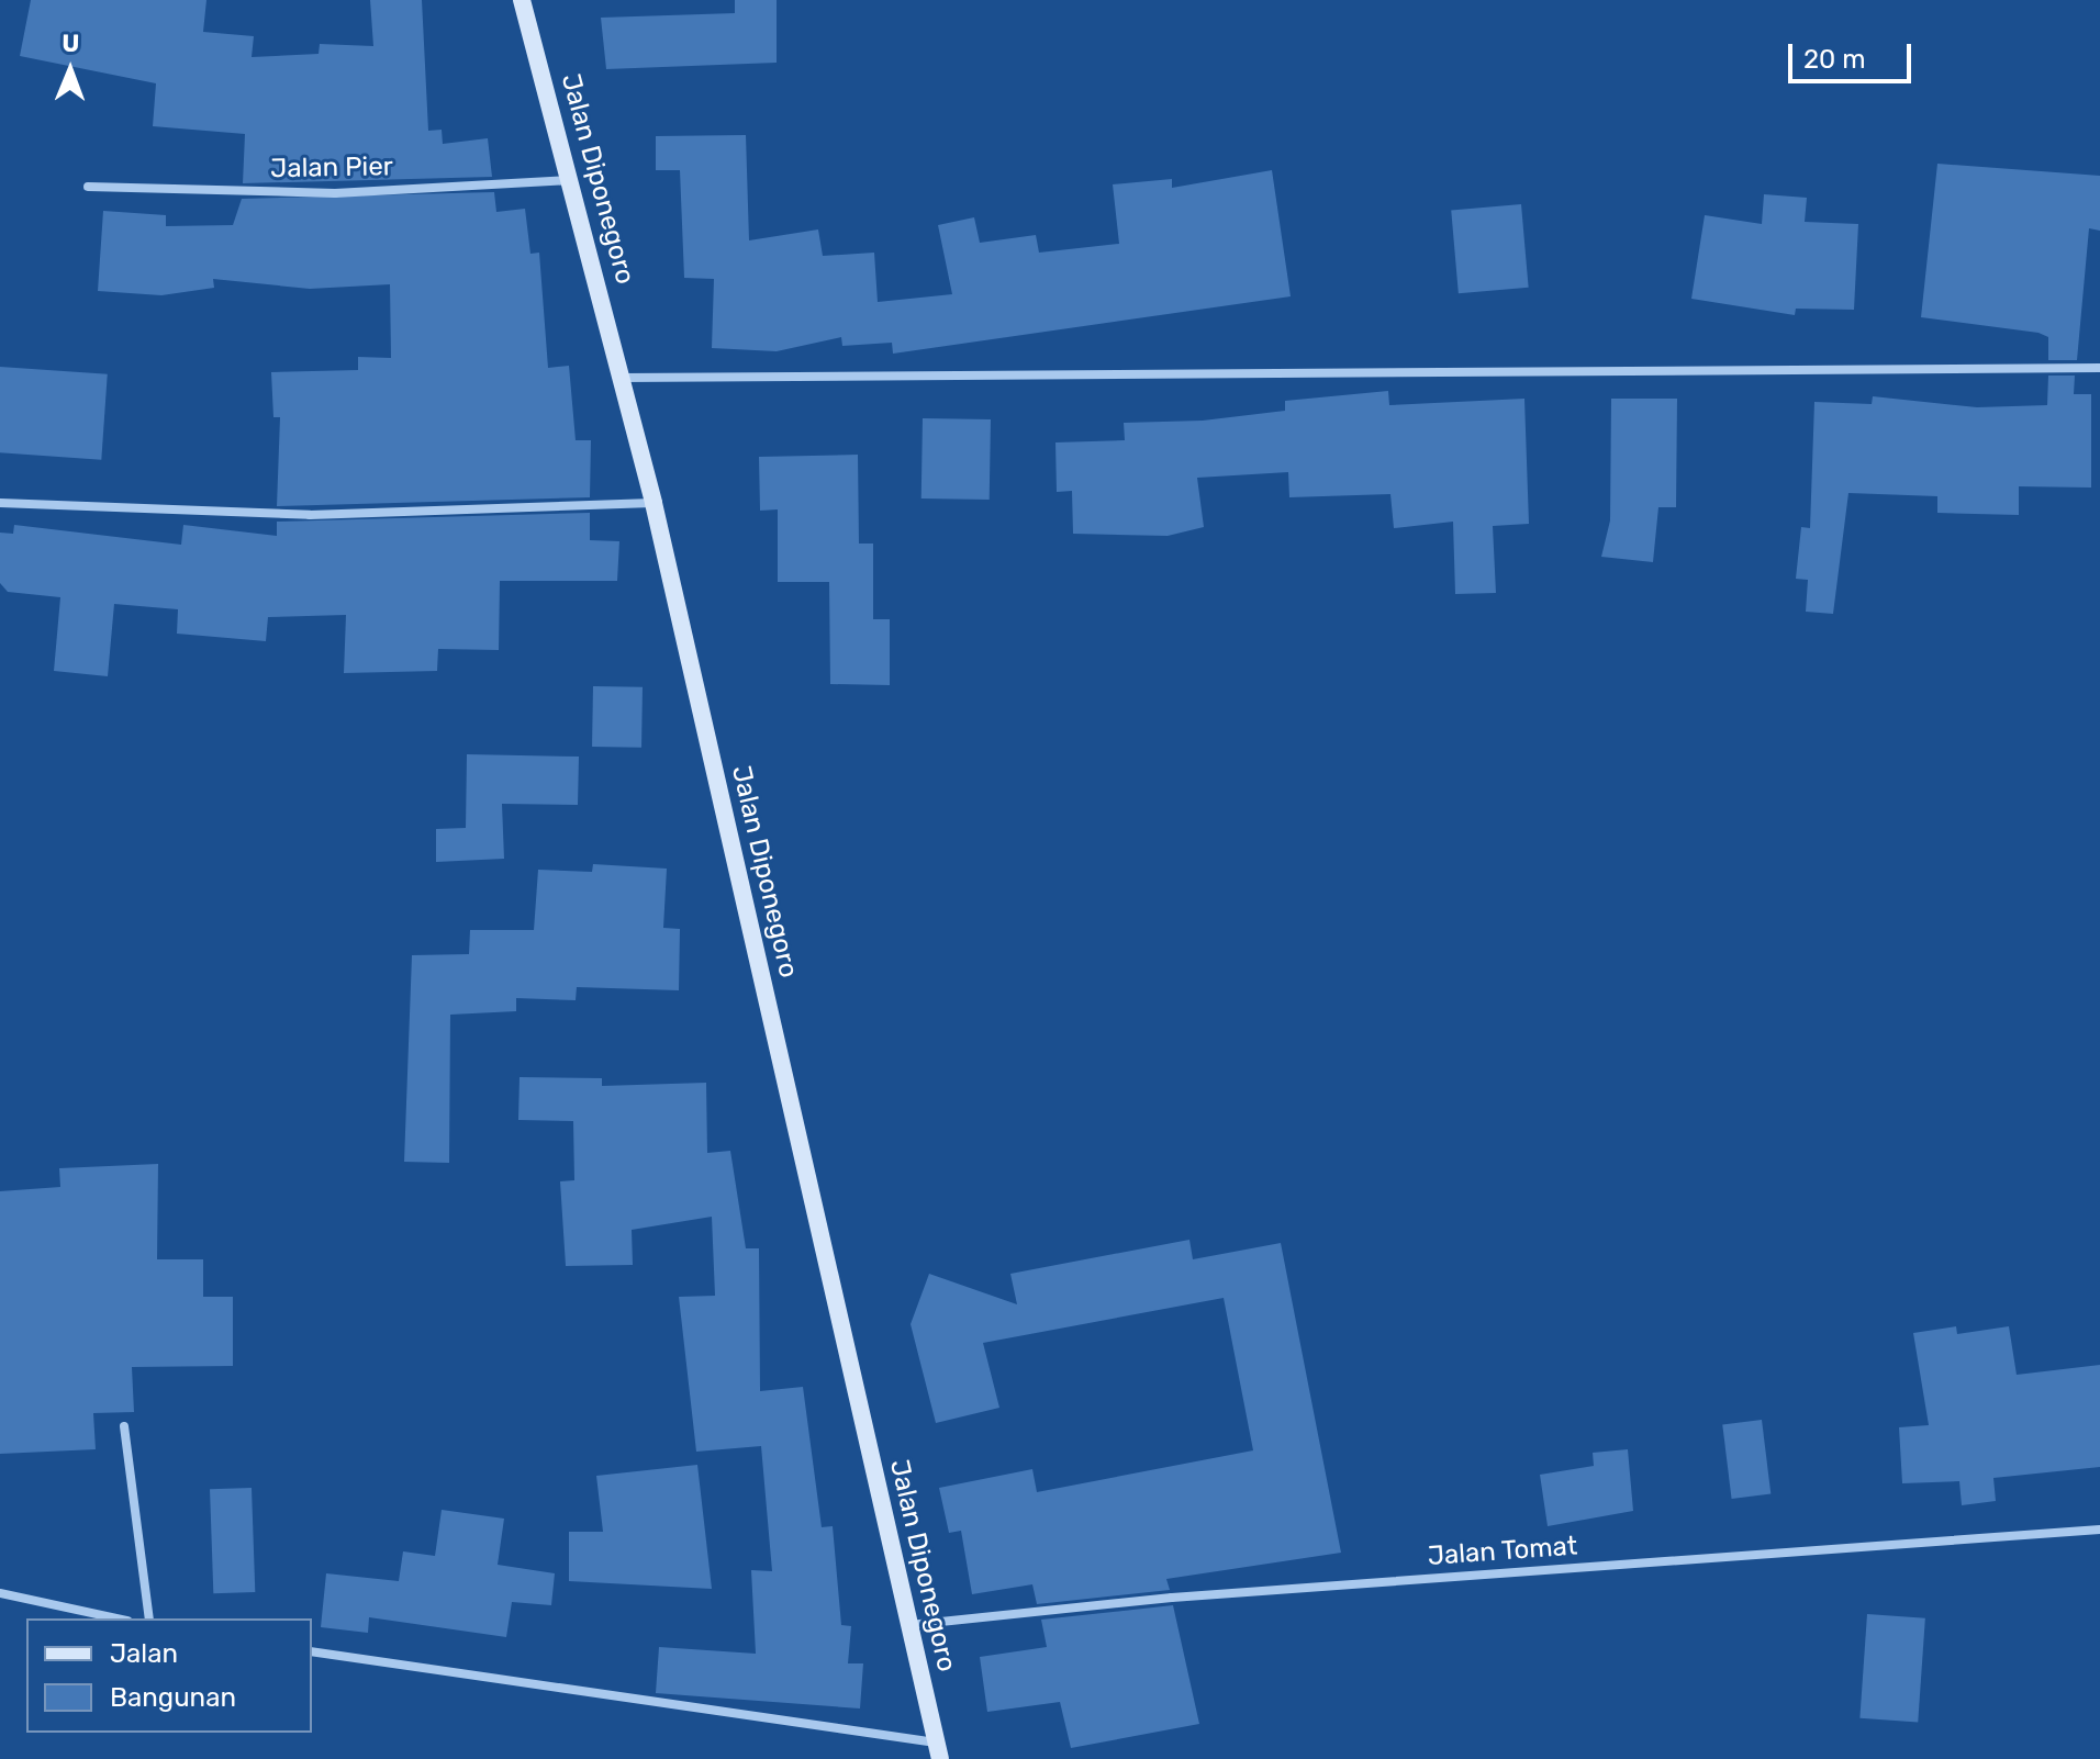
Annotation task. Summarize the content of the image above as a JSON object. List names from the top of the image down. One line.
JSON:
{"streets":{"main road":["Jalan Diponegoro"],"street":["Jalan Pier","Jalan Tomat"]},"crossings":[["Jalan Pier","Jalan Diponegoro"],["Jalan Diponegoro","Jalan Tomat"]],"legend":["Jalan","Bangunan"],"scale_bar":"20 m","north":"top"}
